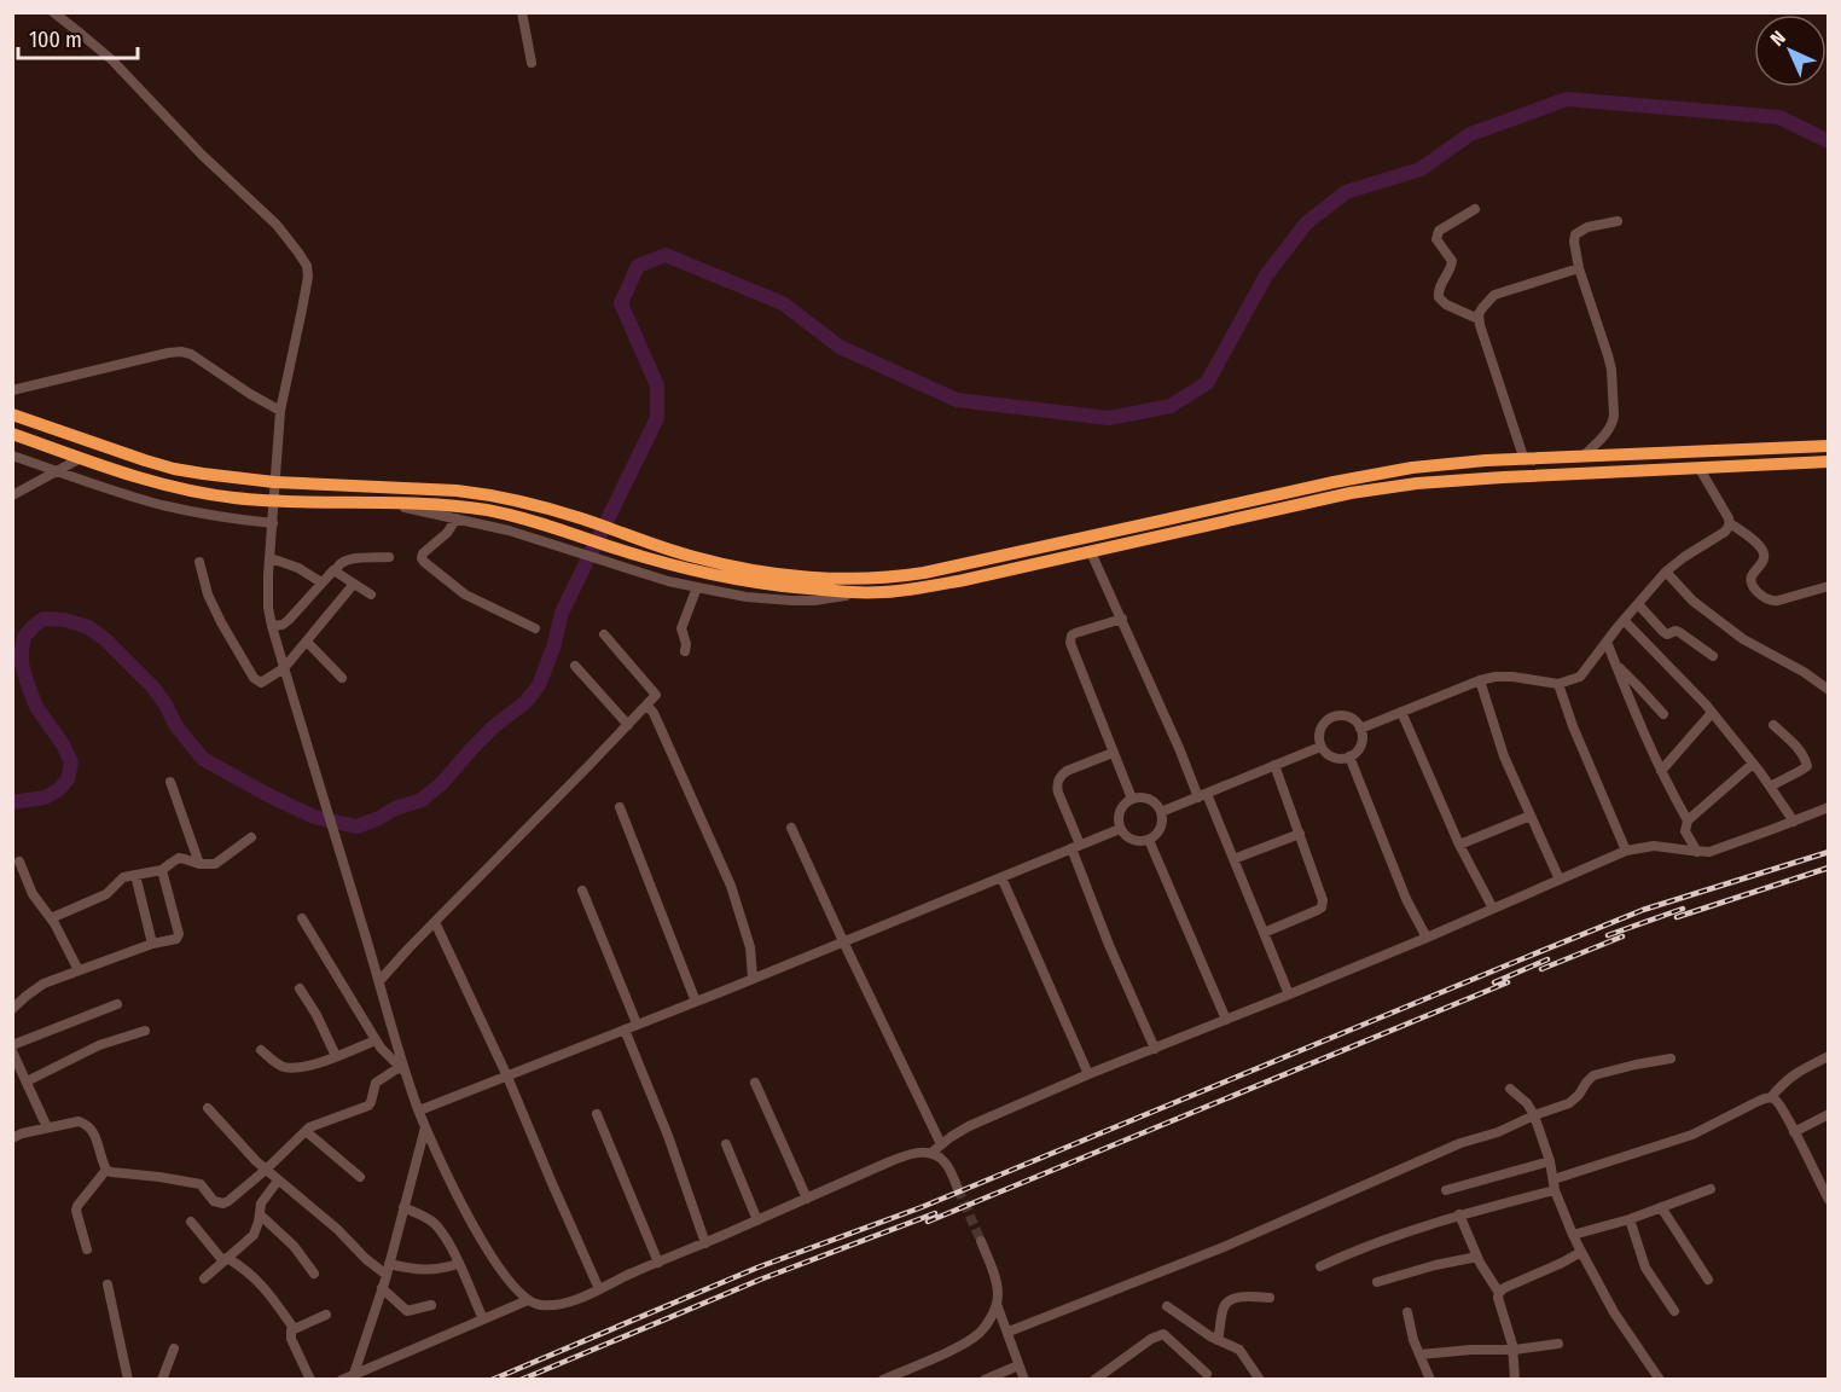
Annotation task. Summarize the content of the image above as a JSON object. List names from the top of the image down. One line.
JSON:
{"scale_bar":"100 m","north":"top left"}
